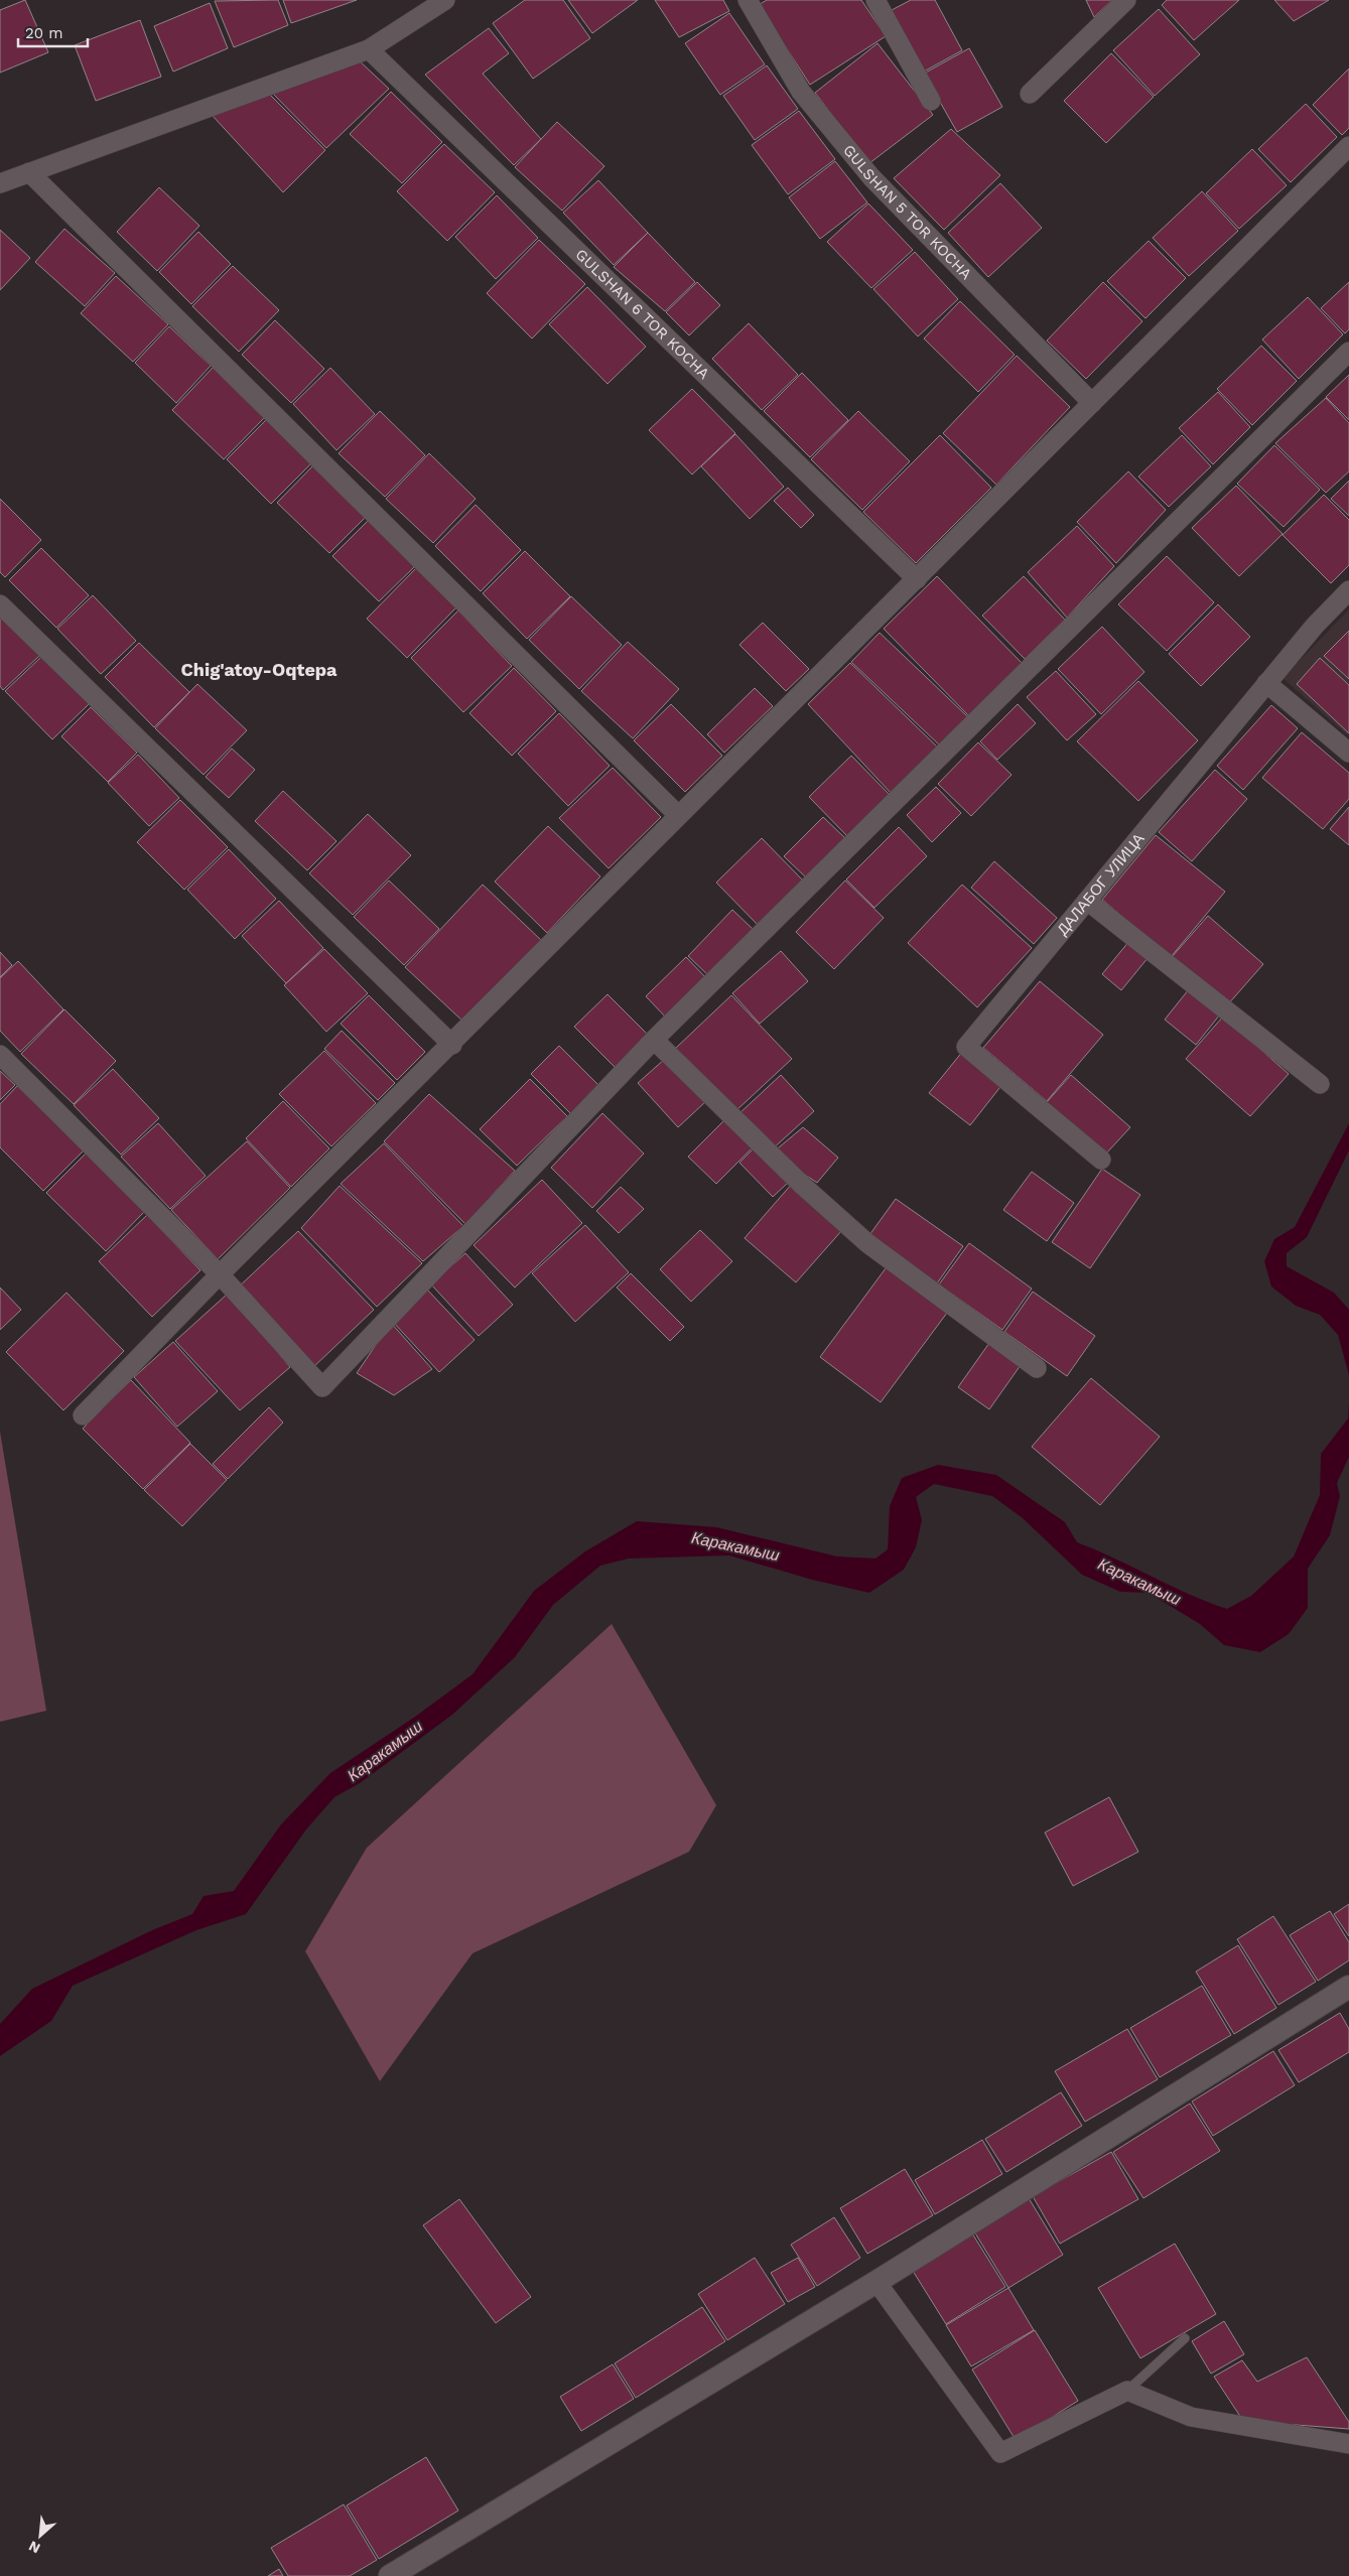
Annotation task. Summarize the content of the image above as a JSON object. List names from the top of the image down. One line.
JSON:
{"streets":{"street":["GULSHAN 5 TOR KOCHA","GULSHAN 6 TOR KOCHA","ДАЛАБОГ УЛИЦА"]},"districts":["Chig'atoy-Oqtepa"],"water":["Каракамыш"],"scale_bar":"20 m","north":"bottom left"}
